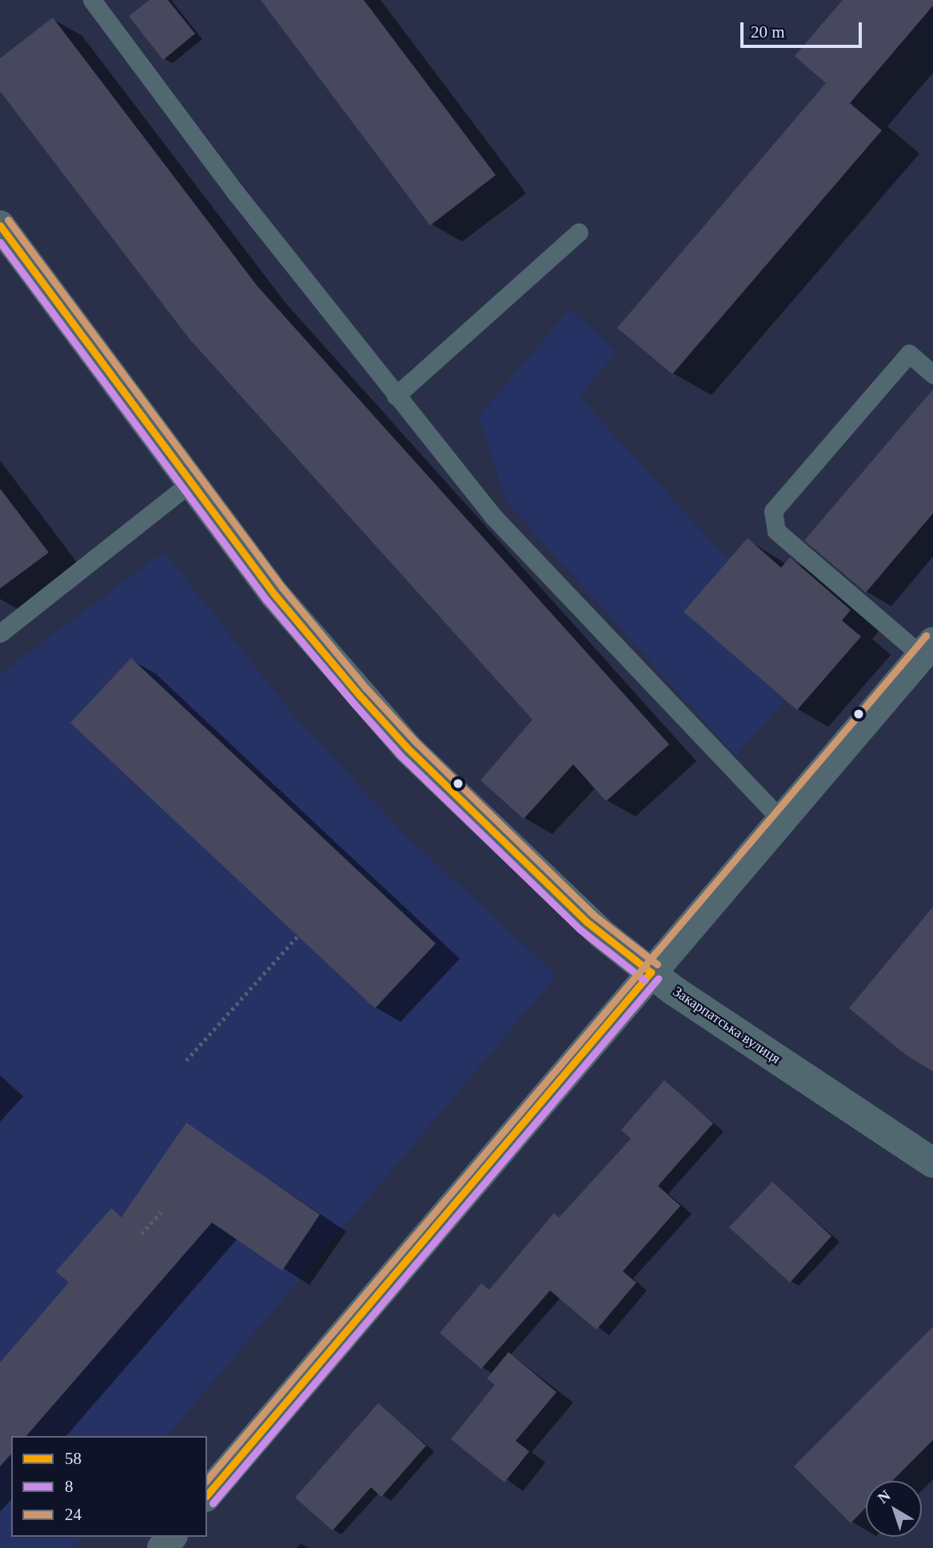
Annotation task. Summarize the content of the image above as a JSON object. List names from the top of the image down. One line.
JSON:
{"streets":{"street":["Закарпатська вулиця"]},"lines":["transit line 24","transit line 58","transit line 8"],"legend":["58","8","24"],"scale_bar":"20 m","north":"top left"}
